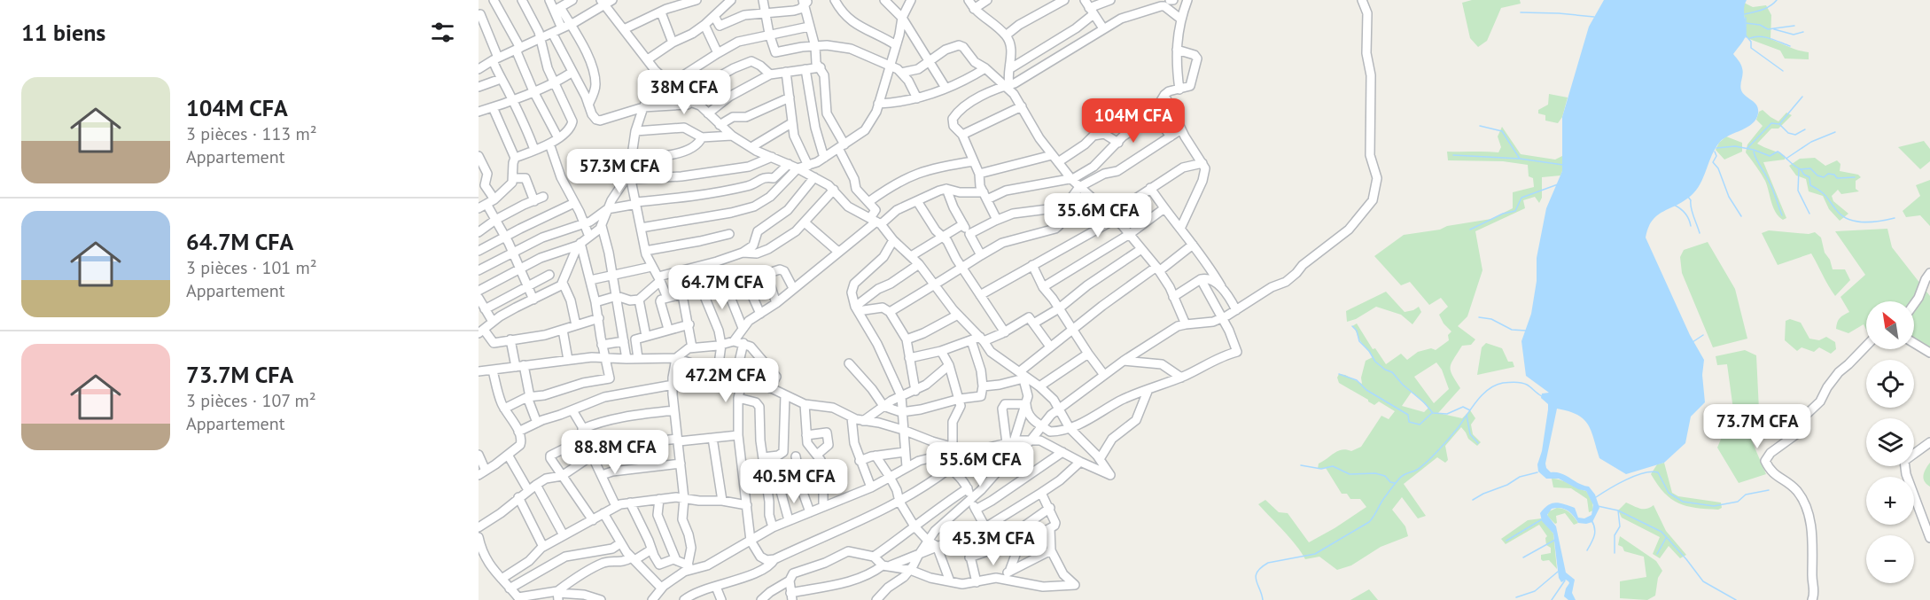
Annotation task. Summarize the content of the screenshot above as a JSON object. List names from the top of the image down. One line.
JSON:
{"north":"top left","page":{"heading":"11 biens","list":[{"name":"104M CFA","note":"3 pièces · 113 m² · Appartement"},{"name":"64.7M CFA","note":"3 pièces · 101 m² · Appartement"},{"name":"73.7M CFA","note":"3 pièces · 107 m² · Appartement"}],"price":["38M CFA","104M CFA","57.3M CFA","35.6M CFA","64.7M CFA","47.2M CFA","73.7M CFA","88.8M CFA","55.6M CFA","40.5M CFA","45.3M CFA"],"map_buttons":["+","−"]}}
